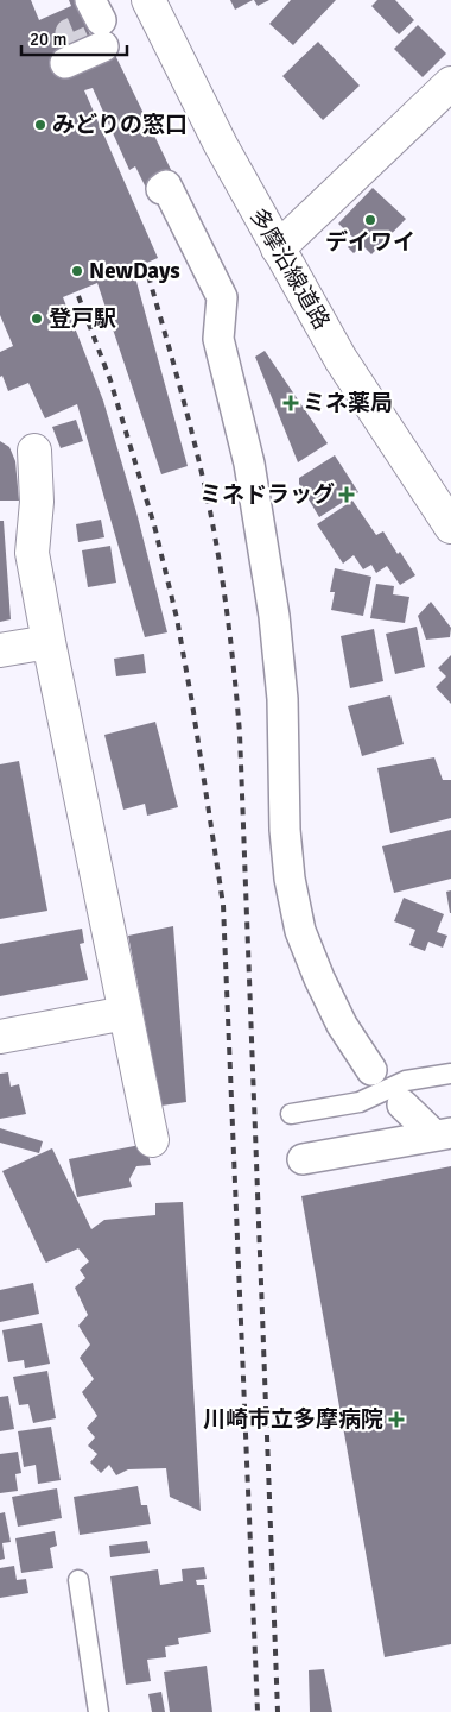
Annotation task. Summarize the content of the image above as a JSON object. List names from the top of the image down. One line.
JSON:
{"streets":{"street":["多摩沿線道路"]},"places":{"other":["みどりの窓口","デイワイ","NewDays","登戸駅"],"health":["ミネ薬局","ミネドラッグ","川崎市立多摩病院"]},"scale_bar":"20 m"}
